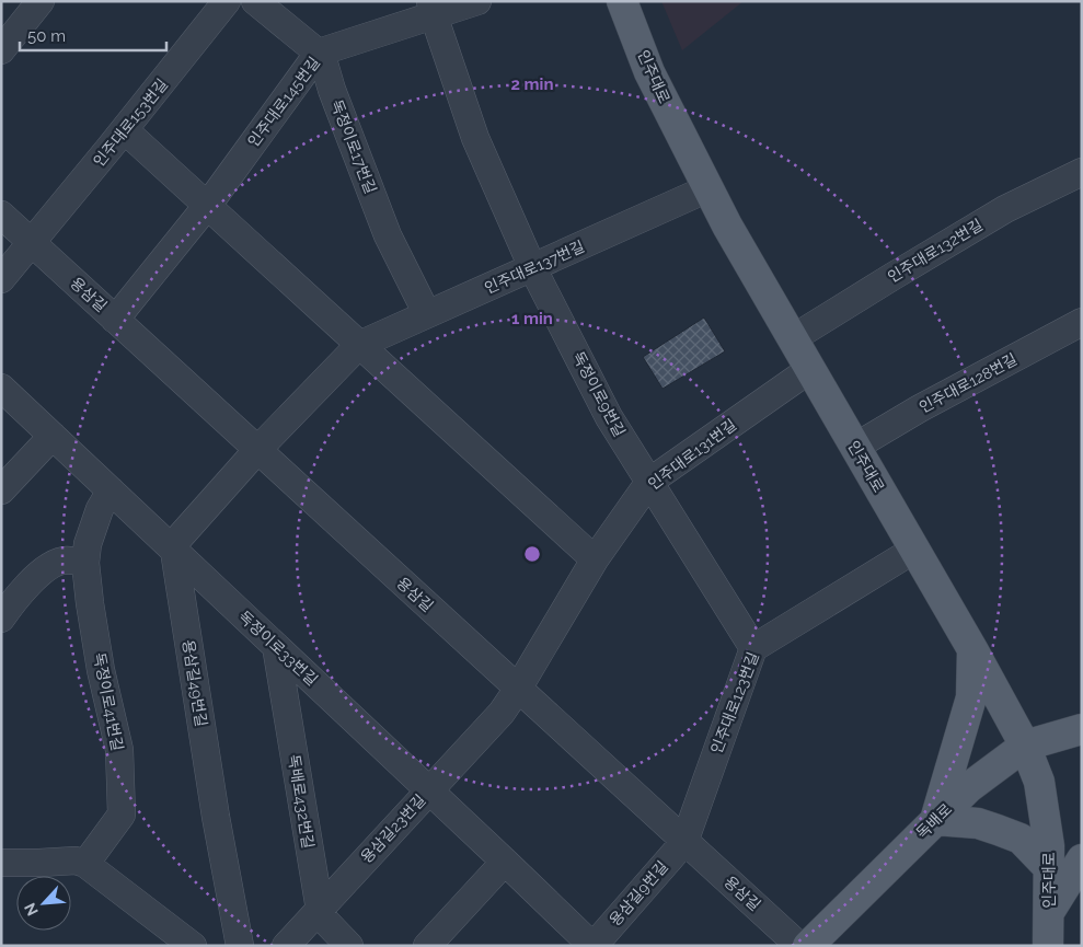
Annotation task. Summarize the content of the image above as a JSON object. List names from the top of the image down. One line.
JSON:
{"streets":{"main road":["인주대로","독배로"],"street":["인주대로145번길","인주대로153번길","독정이로17번길","인주대로132번길","인주대로137번길","용삼길","인주대로128번길","독정이로9번길","인주대로131번길","독정이로33번길","용삼길49번길","독정이로41번길","인주대로123번길","독배로432번길","용삼길23번길","용삼길9번길"]},"crossings":[["인주대로","인주대로132번길"],["인주대로","인주대로137번길"],["인주대로","인주대로128번길"],["인주대로","인주대로131번길"],["인주대로","인주대로123번길"],["인주대로","독배로"],["인주대로145번길","독정이로17번길"],["인주대로145번길","용삼길"],["인주대로145번길","독정이로9번길"],["인주대로153번길","용삼길"],["독정이로17번길","인주대로137번길"],["인주대로137번길","용삼길"],["인주대로137번길","독정이로9번길"],["용삼길","인주대로131번길"],["용삼길","인주대로123번길"],["용삼길","용삼길9번길"],["독정이로9번길","인주대로131번길"],["독정이로9번길","인주대로123번길"],["인주대로131번길","용삼길23번길"],["독정이로33번길","용삼길49번길"],["독정이로33번길","독정이로41번길"],["독정이로33번길","독배로432번길"],["독정이로33번길","용삼길23번길"],["독정이로33번길","용삼길9번길"],["인주대로123번길","용삼길9번길"],["독배로432번길","용삼길23번길"]],"scale_bar":"50 m","north":"bottom left","rings":["2 min","1 min"]}
